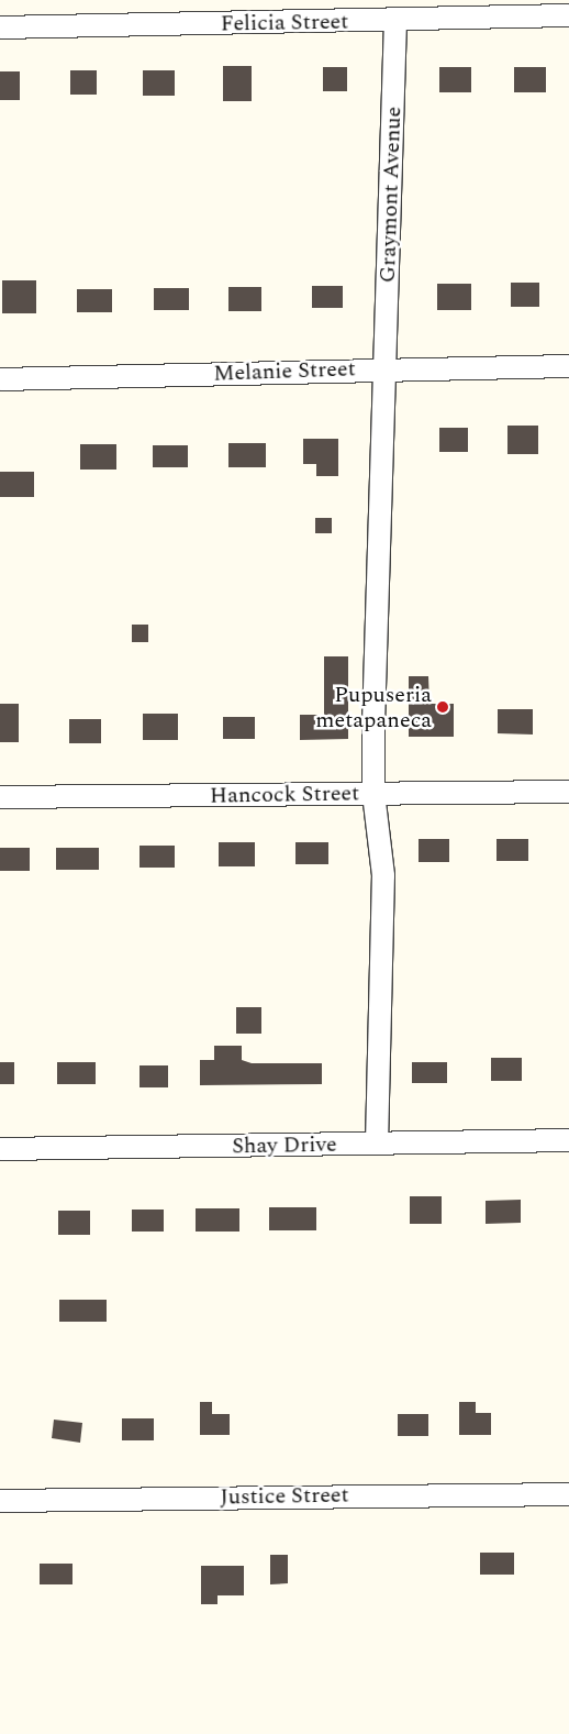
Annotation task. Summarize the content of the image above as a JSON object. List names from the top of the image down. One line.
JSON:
{"streets":{"street":["Felicia Street","Graymont Avenue","Melanie Street","Hancock Street","Shay Drive","Justice Street"]},"crossings":[["Felicia Street","Graymont Avenue"],["Graymont Avenue","Melanie Street"],["Graymont Avenue","Hancock Street"],["Graymont Avenue","Shay Drive"]],"places":["Pupuseria metapaneca"]}
